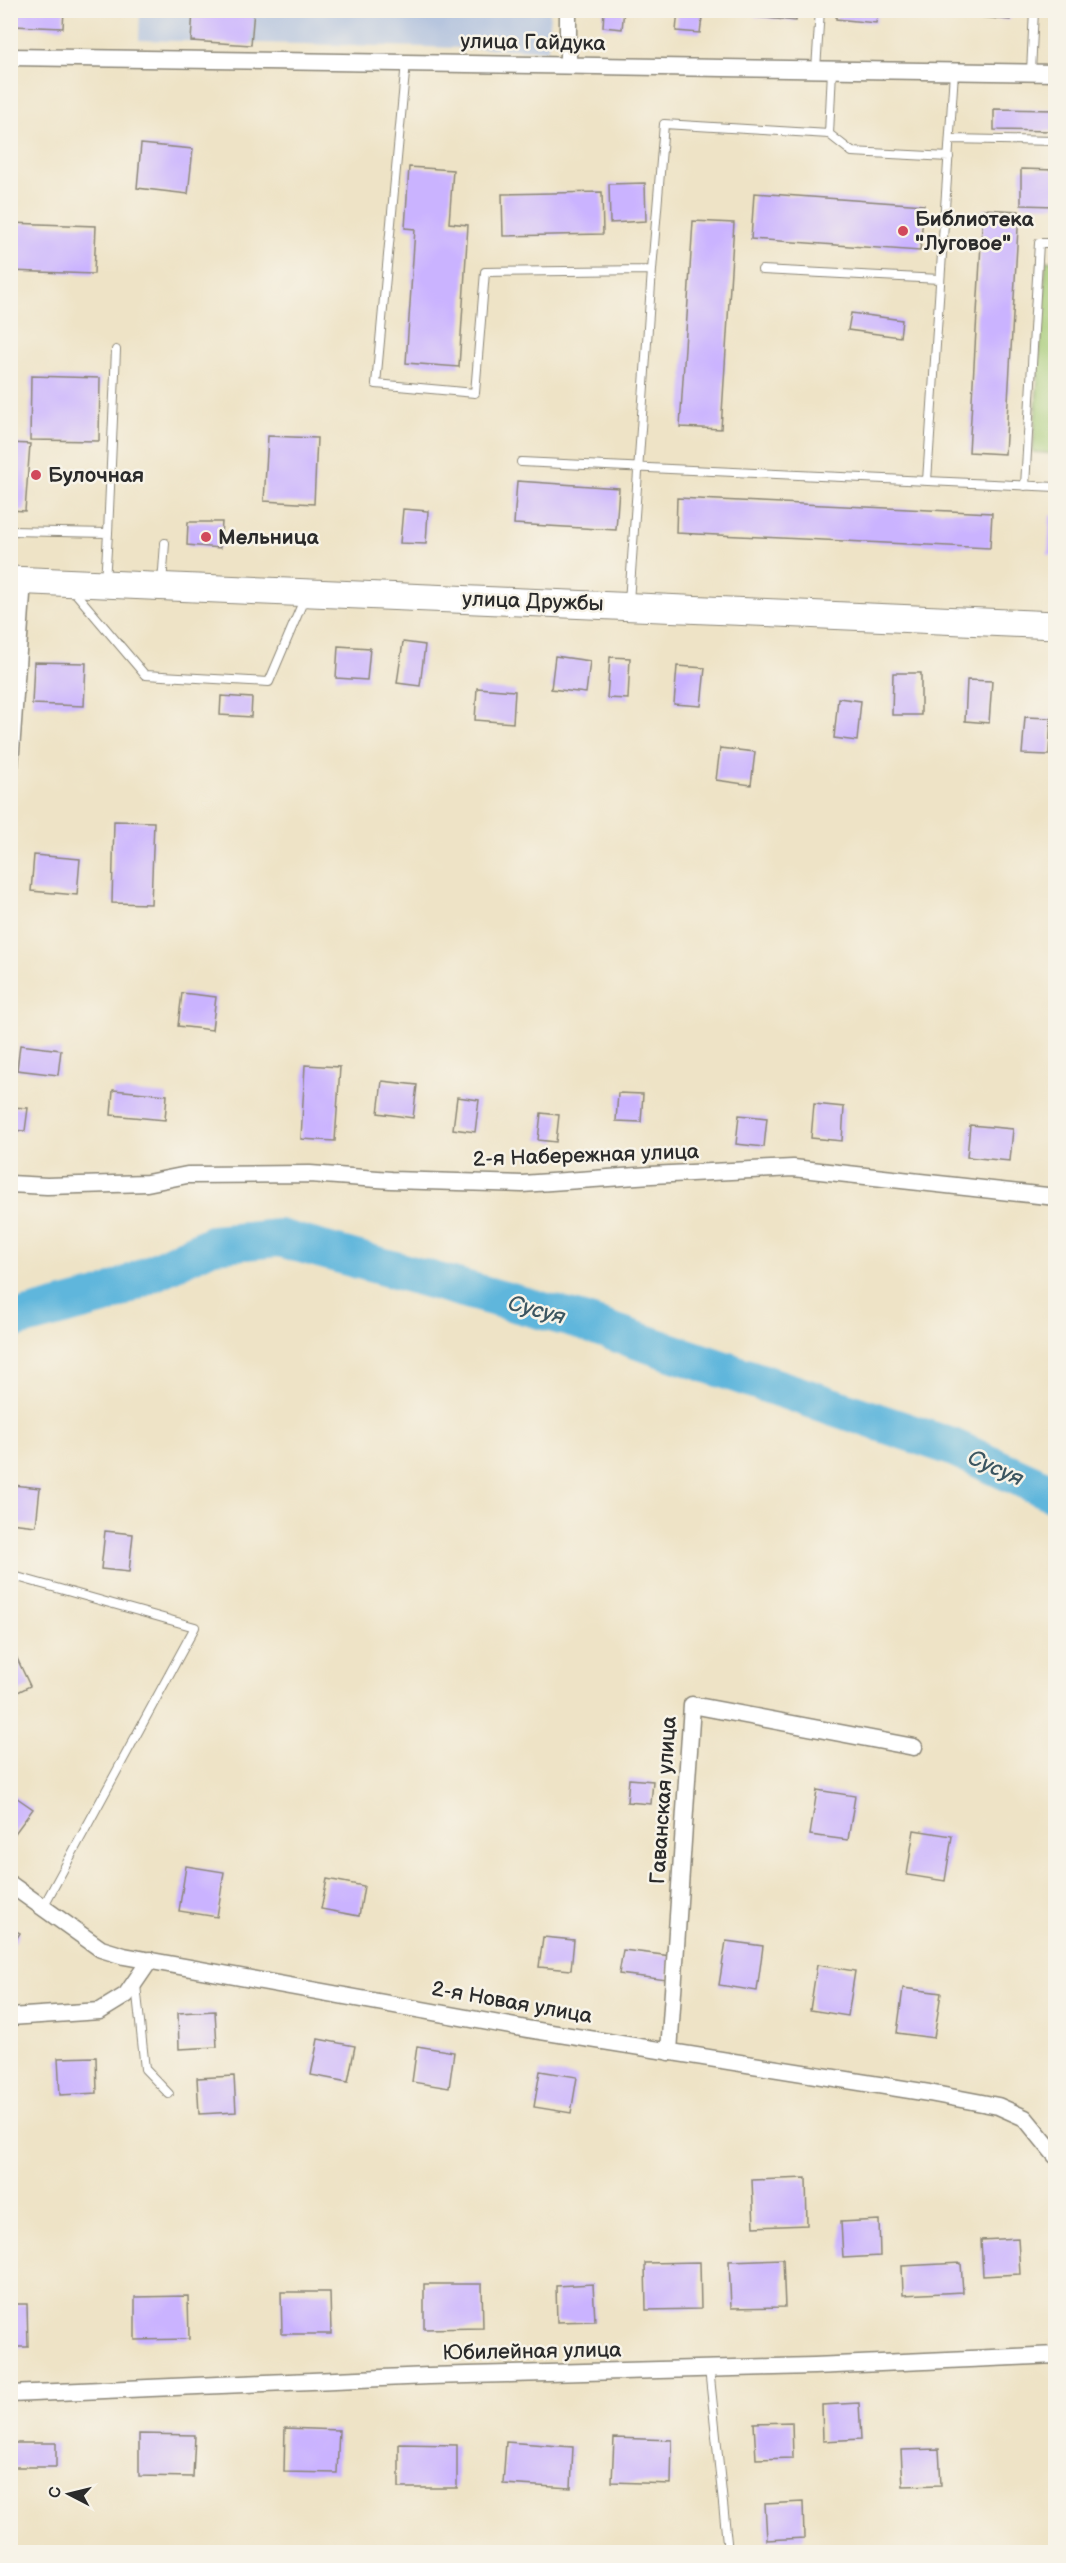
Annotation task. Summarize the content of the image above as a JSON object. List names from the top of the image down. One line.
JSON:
{"streets":{"main road":["улица Дружбы"],"street":["улица Гайдука","2-я Набережная улица","Гаванская улица","2-я Новая улица","Юбилейная улица"]},"crossings":[["Гаванская улица","2-я Новая улица"]],"water":["Сусуя"],"places":["Библиотека \"Луговое\"","Булочная","Мельница"],"north":"left"}
